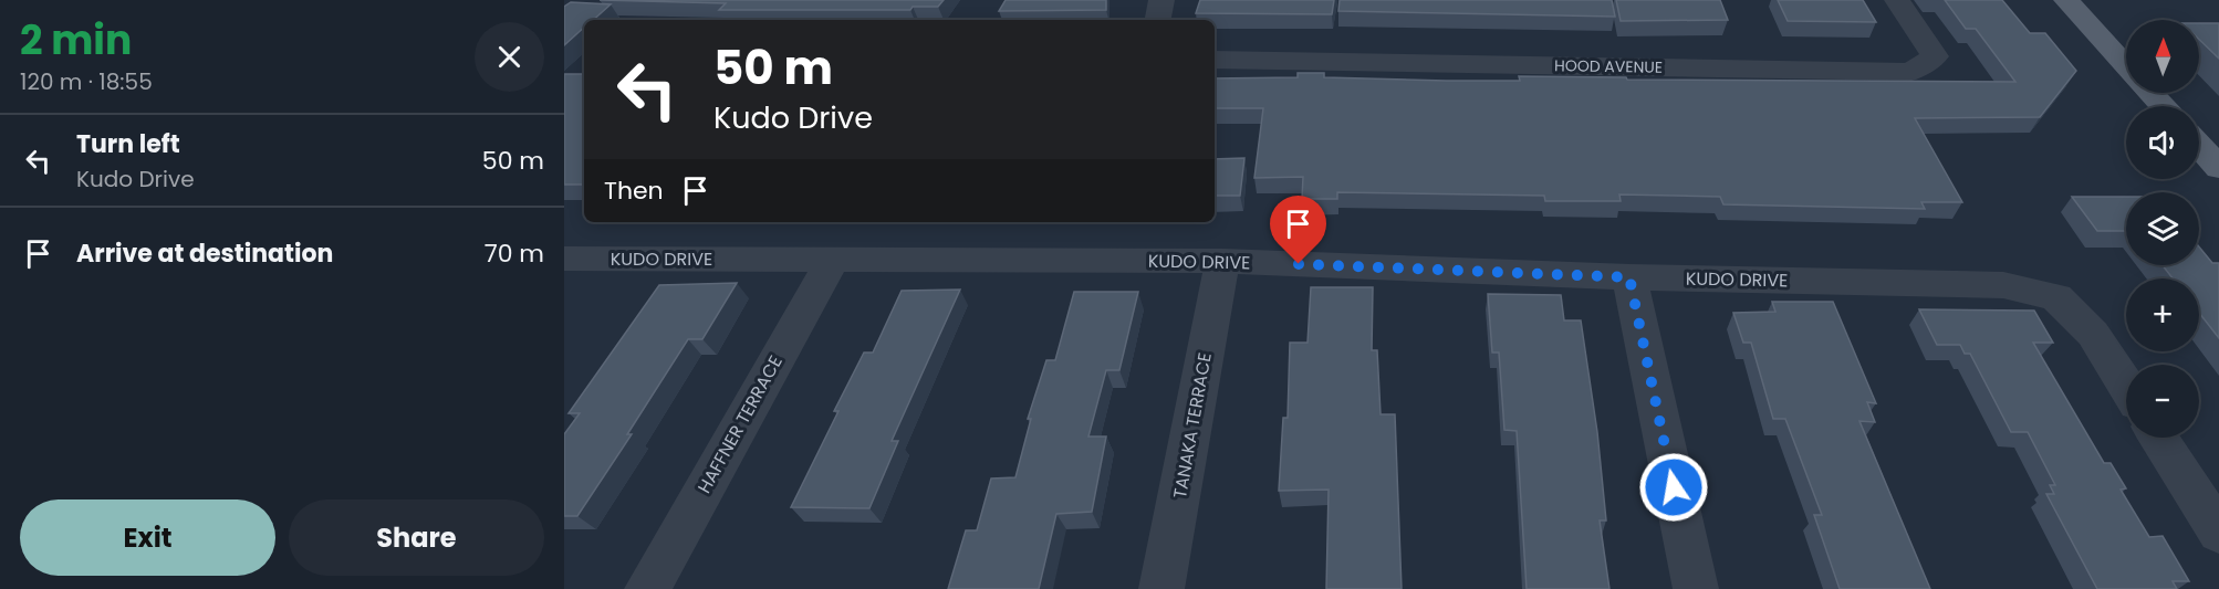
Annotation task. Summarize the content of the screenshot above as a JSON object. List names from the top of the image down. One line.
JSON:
{"streets":{"street":["HOOD AVENUE","KUDO DRIVE","HAFFNER TERRACE","TANAKA TERRACE"]},"crossings":[["KUDO DRIVE","HAFFNER TERRACE"],["KUDO DRIVE","TANAKA TERRACE"]],"north":"top","page":{"heading":["2 min","120 m · 18:55"],"map_buttons":["+","−"],"turn":["50 m","Kudo Drive"],"list":[{"name":"Turn left","note":"Kudo Drive","value":"50 m"},{"name":"Arrive at destination","value":"70 m"}],"then":"Then","buttons":["Exit","Share"]}}
